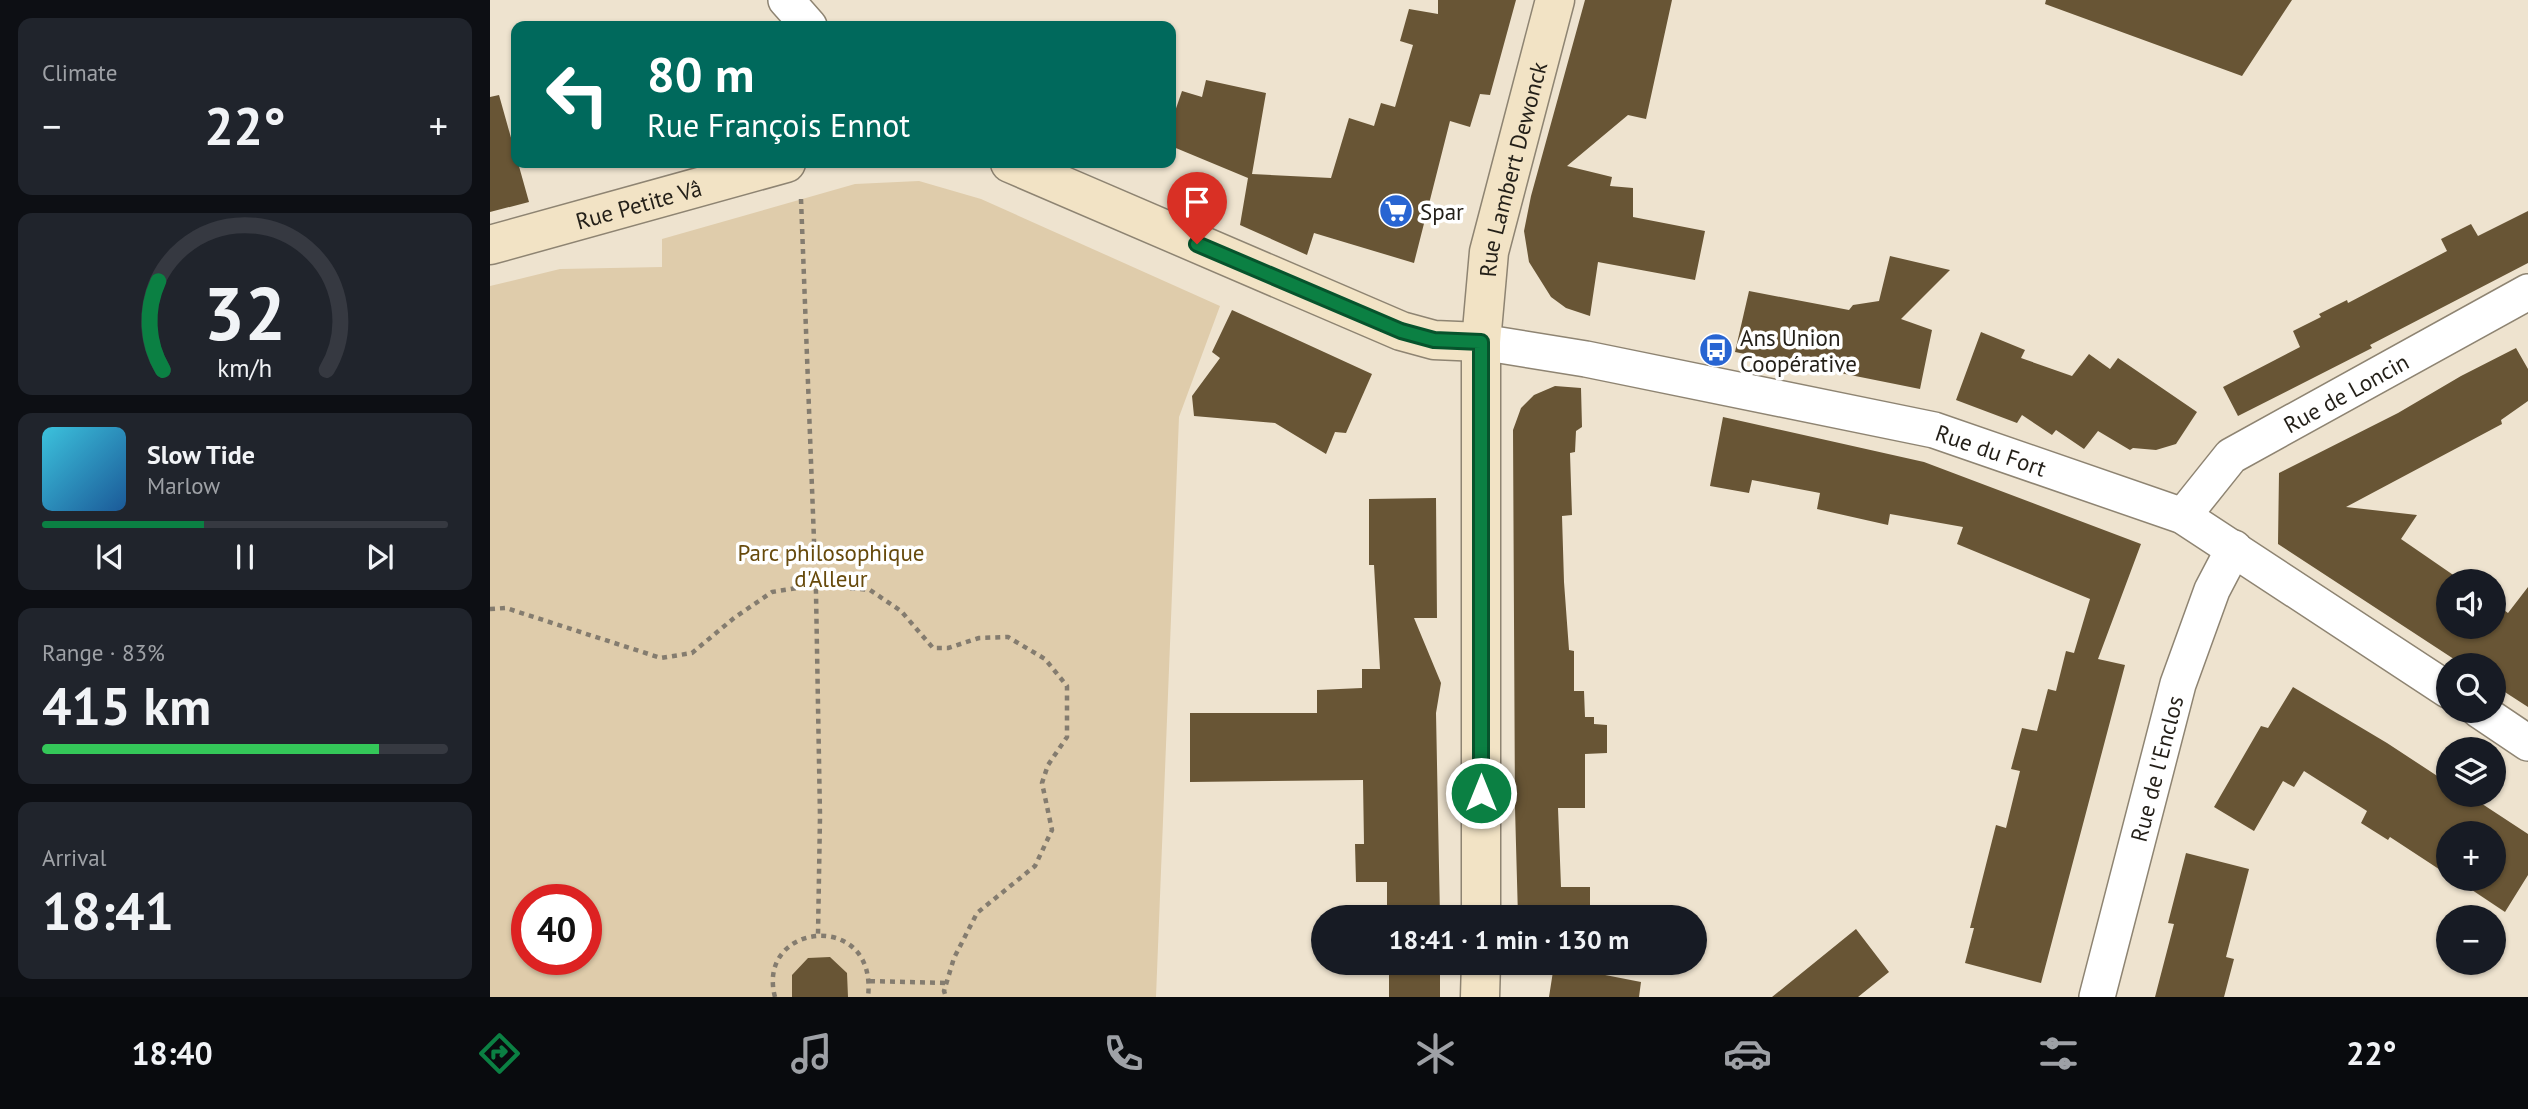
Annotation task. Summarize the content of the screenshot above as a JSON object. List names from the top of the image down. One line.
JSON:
{"streets":{"street":["Rue Lambert Dewonck","Rue Petite Vâ","Rue de Loncin","Rue du Fort","Rue de l'Enclos"]},"crossings":[["Rue Lambert Dewonck","Rue du Fort"],["Rue de Loncin","Rue du Fort"],["Rue du Fort","Rue de l'Enclos"]],"parks":["Parc philosophique d'Alleur"],"places":{"supermarket":["Spar"],"bus stop":["Ans Union Coopérative"]},"page":{"tile":["Climate",["Range · 83%","415 km"],["Arrival","18:41"]],"turn":["80 m","Rue François Ennot"],"heat":["−","22°","+"],"song":["Slow Tide","Marlow"],"map_buttons":["+","−"],"limit":"40","trip":"18:41 · 1 min · 130 m","tabs":["18:40","22°"],"gauge":["32","km/h"]}}
